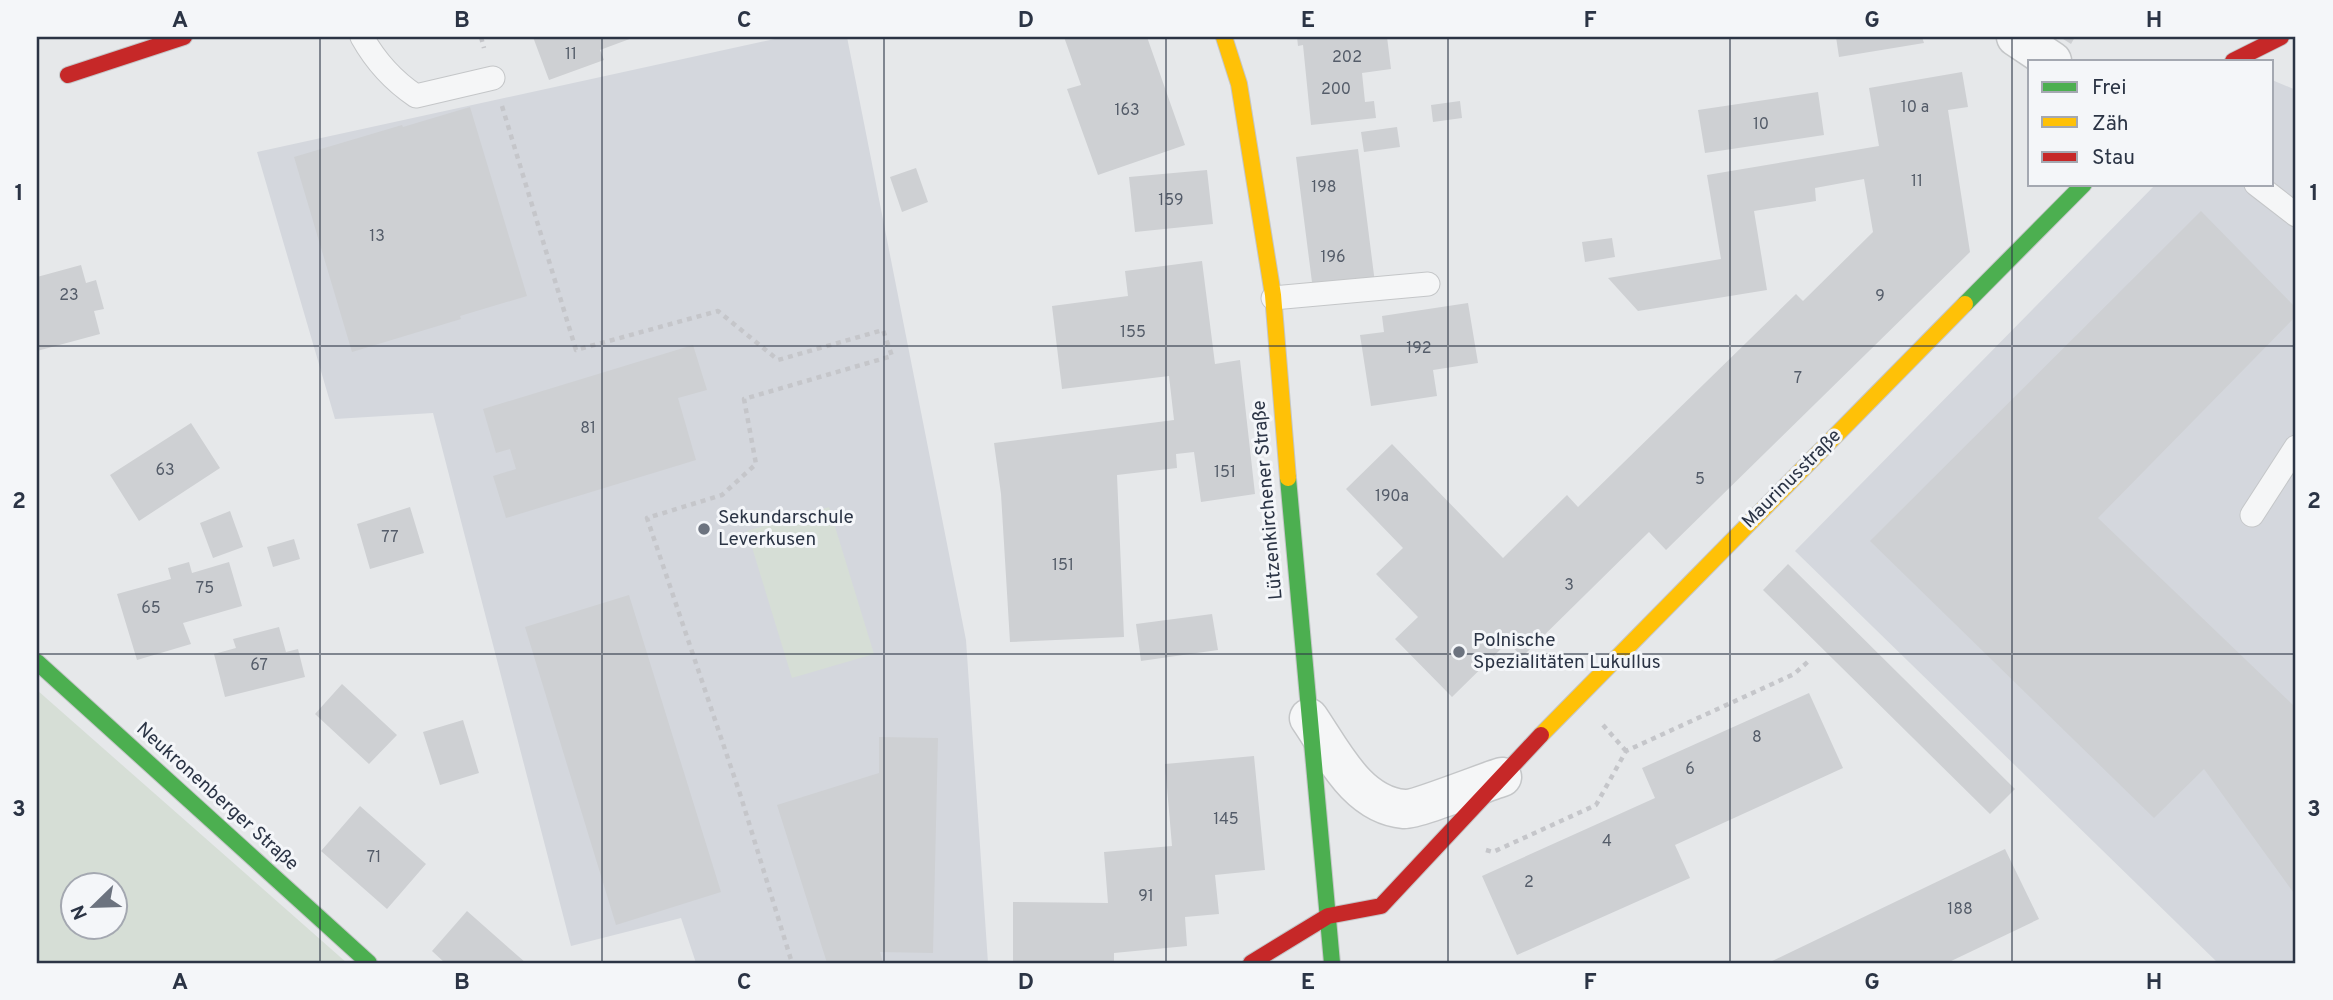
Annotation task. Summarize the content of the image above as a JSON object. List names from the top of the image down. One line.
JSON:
{"streets":{"street":["Maurinusstraße","Lützenkirchener Straße","Neukronenberger Straße"]},"crossings":[["Maurinusstraße","Lützenkirchener Straße"]],"places":["Sekundarschule Leverkusen","Polnische Spezialitäten Lukullus"],"house_numbers":["11","202","200","10 a","163","10","11","198","159","13","196","23","9","155","192","7","81","63","151","5","190a","77","151","3","75","65","67","8","6","145","4","71","2","91","188"],"legend":["Frei","Zäh","Stau"],"north":"bottom left","grid":{"columns":["A","B","C","D","E","F","G","H"],"rows":["1","2","3"]}}
